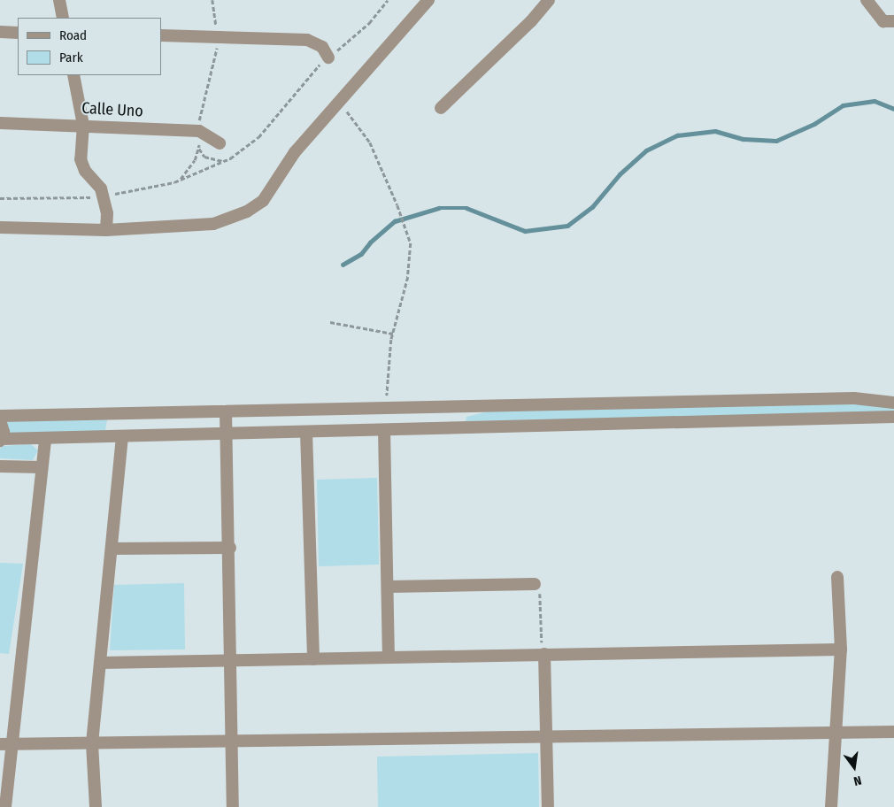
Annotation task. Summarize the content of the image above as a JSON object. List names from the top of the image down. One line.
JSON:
{"streets":{"street":["Calle Uno"]},"legend":["Road","Park"],"north":"bottom"}
